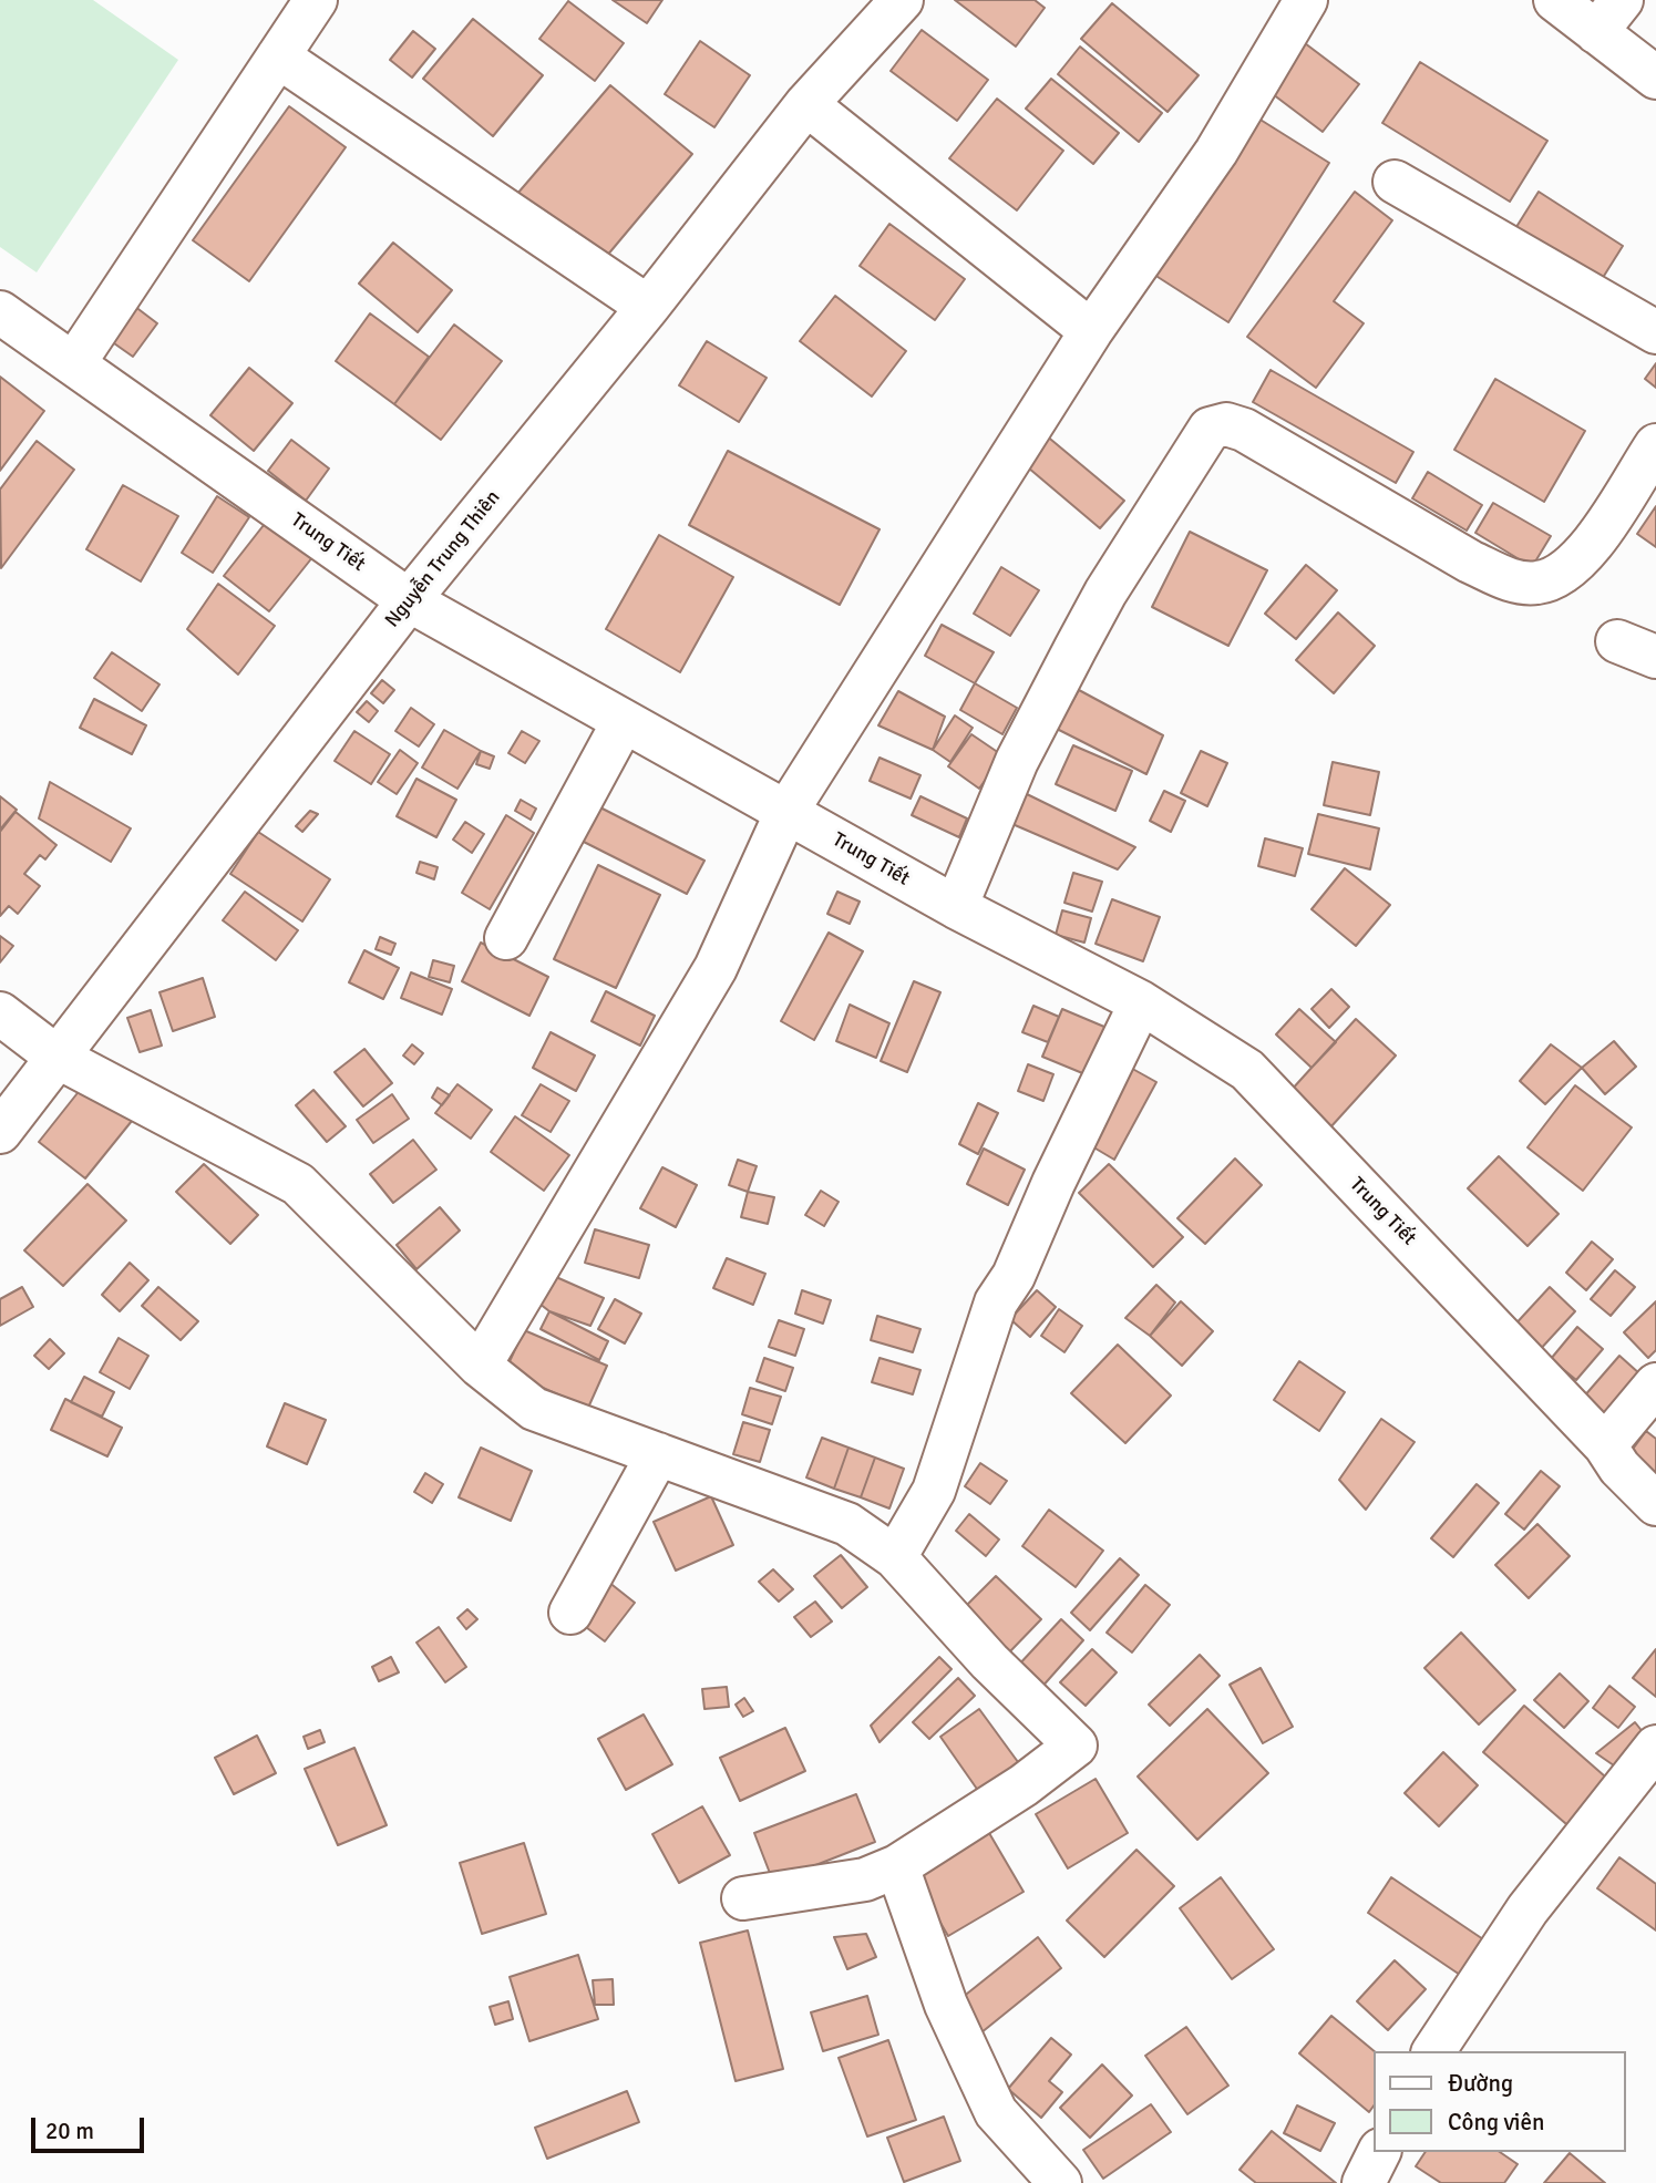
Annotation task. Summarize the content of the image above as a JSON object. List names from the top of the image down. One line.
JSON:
{"streets":{"street":["Trung Tiết","Nguyễn Trung Thiên"]},"crossings":[["Trung Tiết","Nguyễn Trung Thiên"]],"legend":["Đường","Công viên"],"scale_bar":"20 m"}
